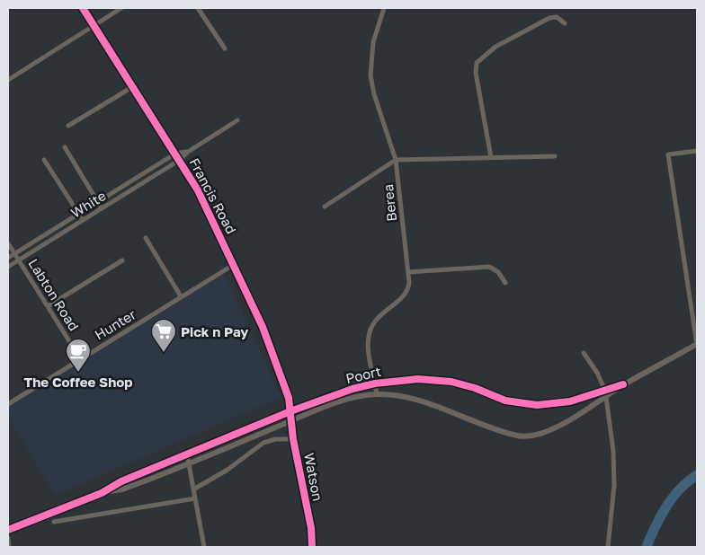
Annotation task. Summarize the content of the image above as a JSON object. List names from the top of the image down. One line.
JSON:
{"streets":{"street":["Francis Road","Berea","White","Labton Road","Hunter","Poort","Watson"]},"crossings":[["Francis Road","White"],["Francis Road","Hunter"],["Francis Road","Poort"],["Francis Road","Watson"],["Berea","Poort"],["White","Labton Road"],["Labton Road","Hunter"],["Poort","Watson"]],"places":{"supermarket":["Pick n Pay"],"cafe":["The Coffee Shop"]}}
